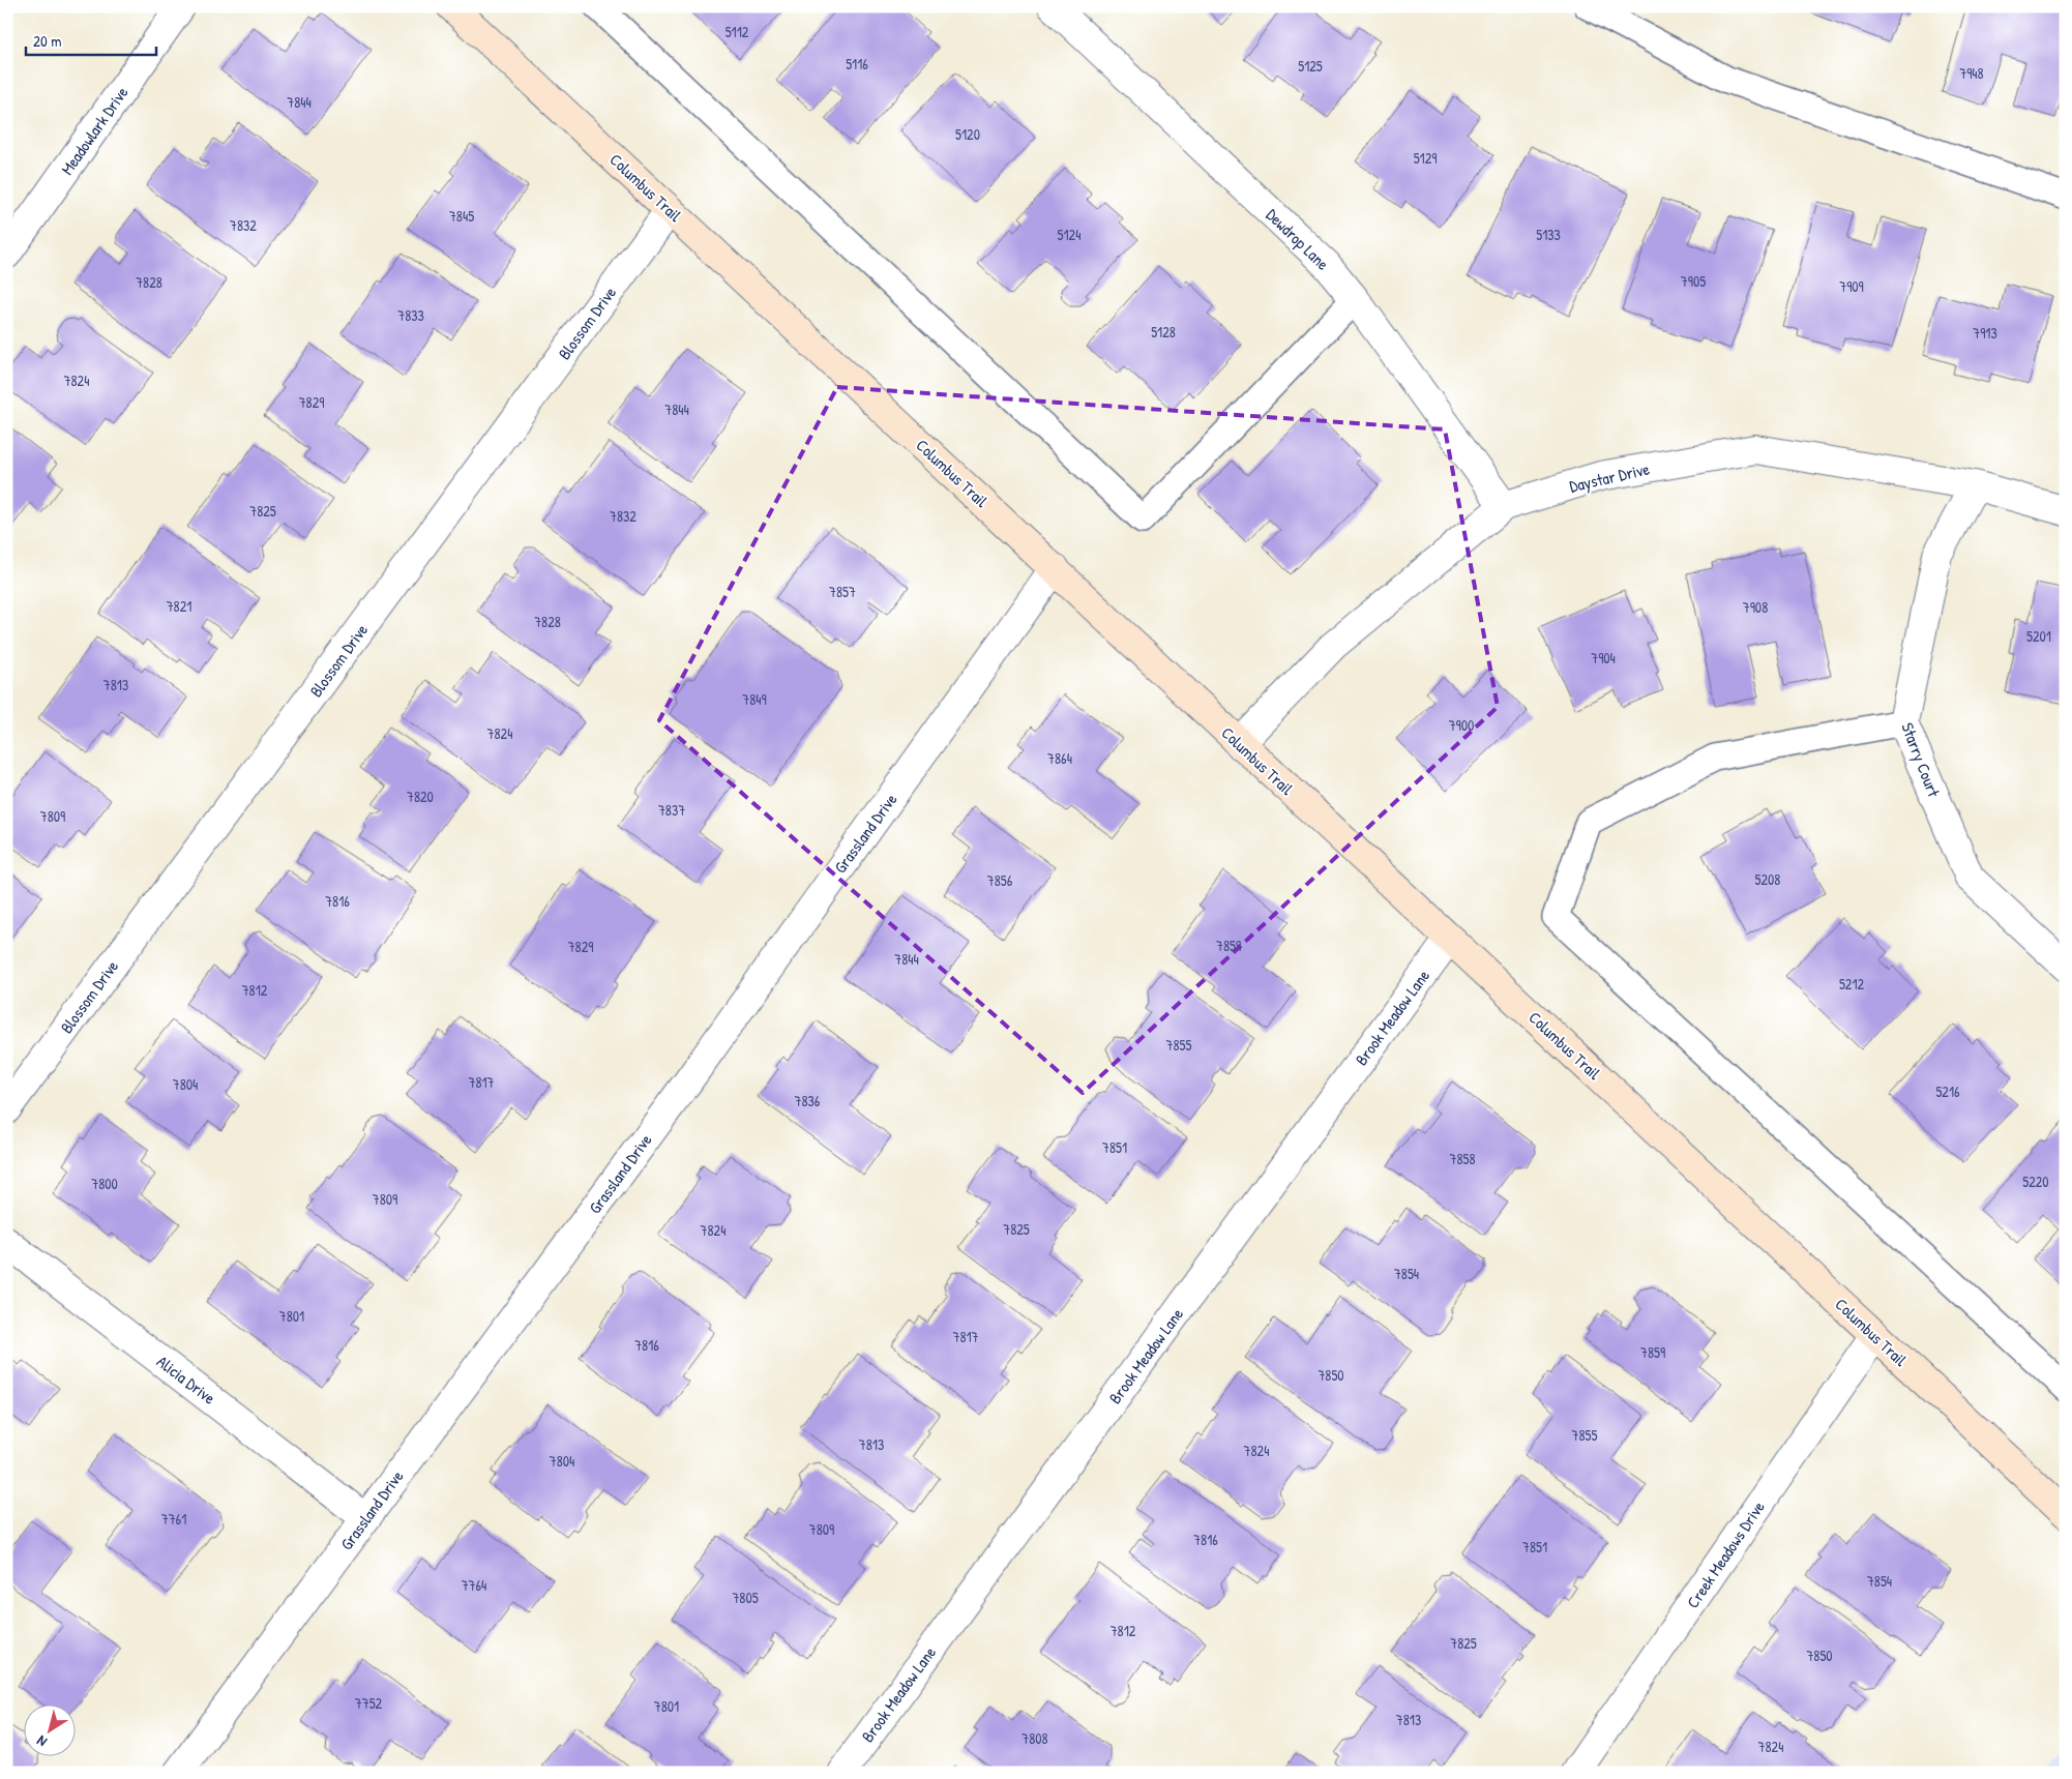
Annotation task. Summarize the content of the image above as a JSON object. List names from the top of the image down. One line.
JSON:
{"streets":{"street":["Meadowlark Drive","Columbus Trail","Dewdrop Lane","Blossom Drive","Daystar Drive","Starry Court","Grassland Drive","Brook Meadow Lane","Alicia Drive","Creek Meadows Drive"]},"crossings":[["Columbus Trail","Blossom Drive"],["Columbus Trail","Daystar Drive"],["Columbus Trail","Grassland Drive"],["Columbus Trail","Brook Meadow Lane"],["Columbus Trail","Creek Meadows Drive"],["Dewdrop Lane","Daystar Drive"],["Daystar Drive","Starry Court"],["Grassland Drive","Alicia Drive"]],"house_numbers":["5112","5116","5125","7948","7844","5120","5129","7845","7832","5124","5133","7905","7828","7909","7833","5128","7913","7824","7829","7844","7825","7832","7857","7821","7908","7828","5201","7904","7813","7849","7900","7824","7864","7820","7837","7809","5208","7856","7816","7859","7829","7844","5212","7812","7855","7817","7804","5216","7836","7851","7858","5220","7800","7809","7825","7824","7854","7801","7817","7816","7859","7850","7855","7813","7824","7804","7761","7809","7816","7851","7854","7764","7805","7812","7825","7850","7752","7801","7813","7808","7824"],"scale_bar":"20 m","north":"bottom left"}
